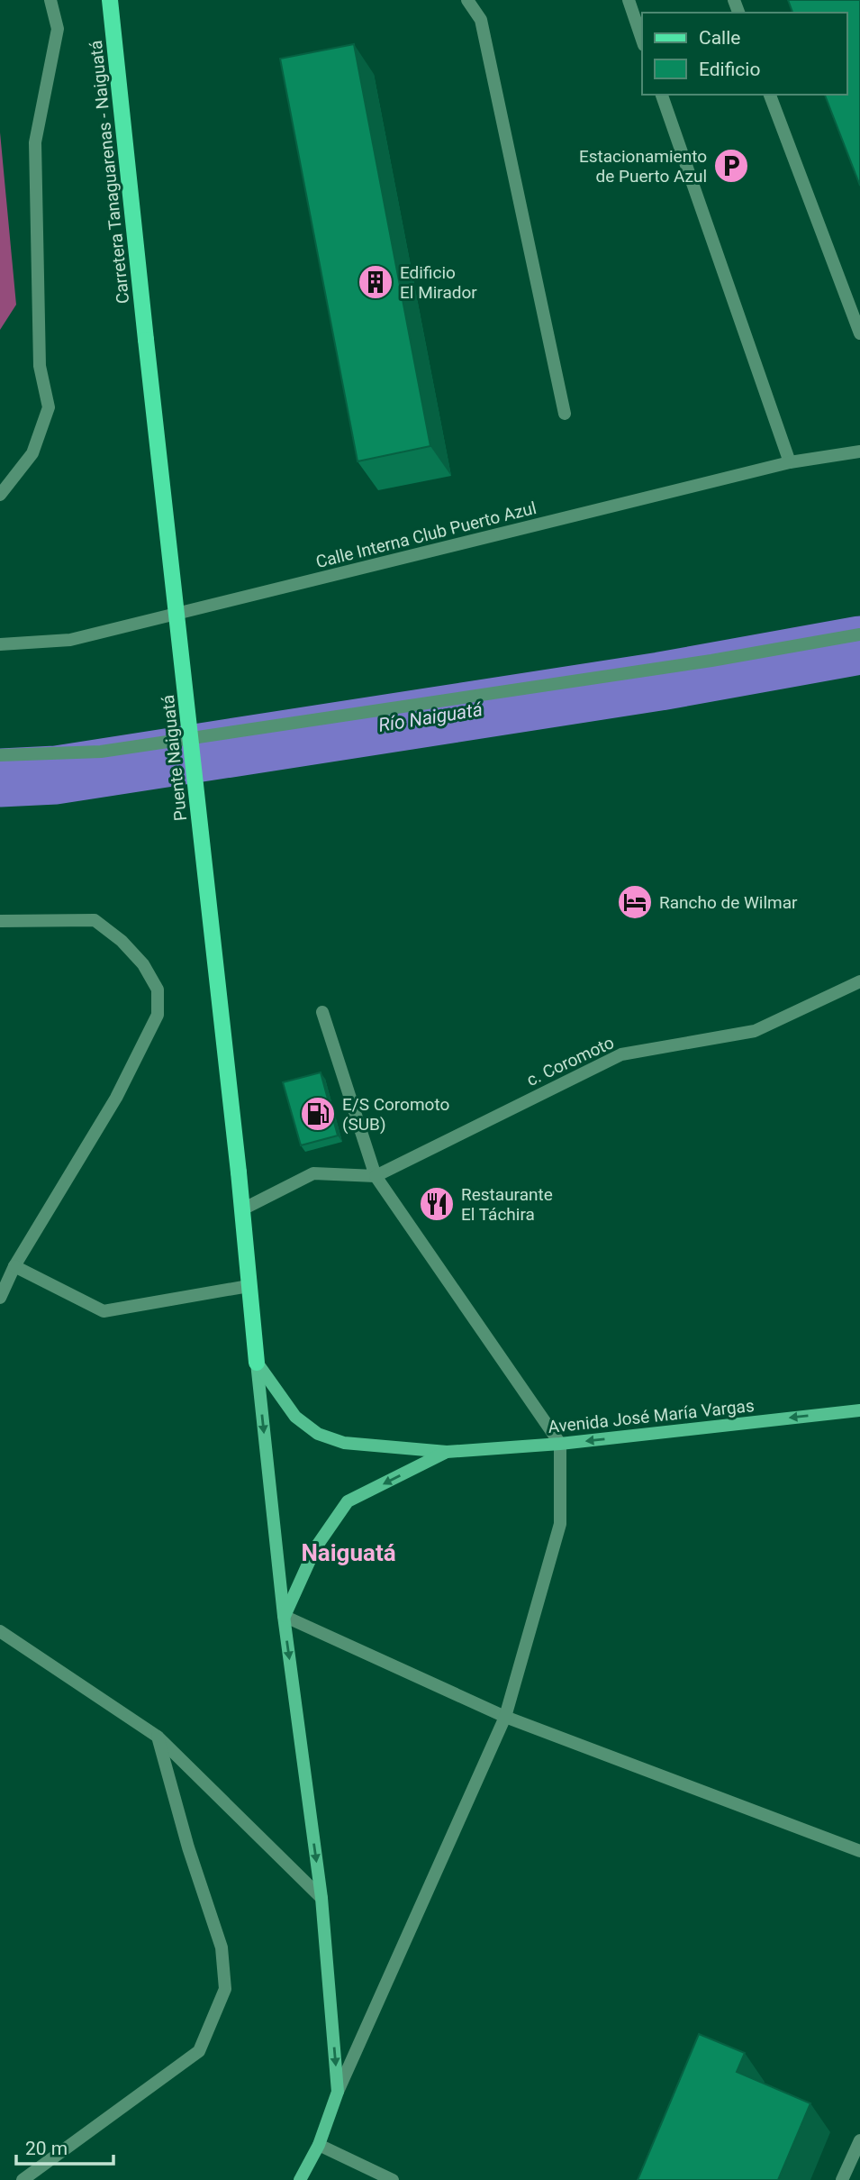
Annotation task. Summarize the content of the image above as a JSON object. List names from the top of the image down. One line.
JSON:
{"streets":{"main road":["Carretera Tanaguarenas - Naiguatá","Puente Naiguatá","Avenida José María Vargas"],"street":["Calle Interna Club Puerto Azul","c. Coromoto"]},"crossings":[["Carretera Tanaguarenas - Naiguatá","Puente Naiguatá"],["Puente Naiguatá","Avenida José María Vargas"]],"one_way":["Avenida José María Vargas"],"districts":["Naiguatá"],"water":["Río Naiguatá"],"places":{"parking":["Estacionamiento de Puerto Azul"],"building":["Edificio El Mirador"],"hotel":["Rancho de Wilmar"],"fuel station":["E/S Coromoto (SUB)"],"restaurant":["Restaurante El Táchira"]},"legend":["Calle","Edificio"],"scale_bar":"20 m"}
